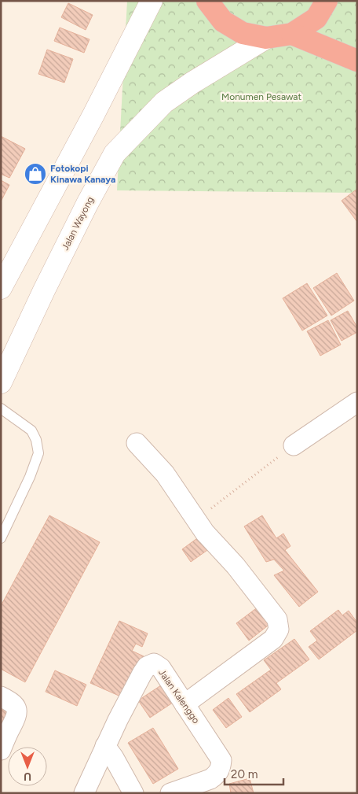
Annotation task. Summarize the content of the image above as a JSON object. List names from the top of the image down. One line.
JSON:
{"streets":{"main road":["Jalan Wayong"],"street":["Jalan Kalenggo"]},"parks":["Monumen Pesawat"],"places":{"shop":["Fotokopi Kinawa Kanaya"]},"scale_bar":"20 m","north":"bottom"}
